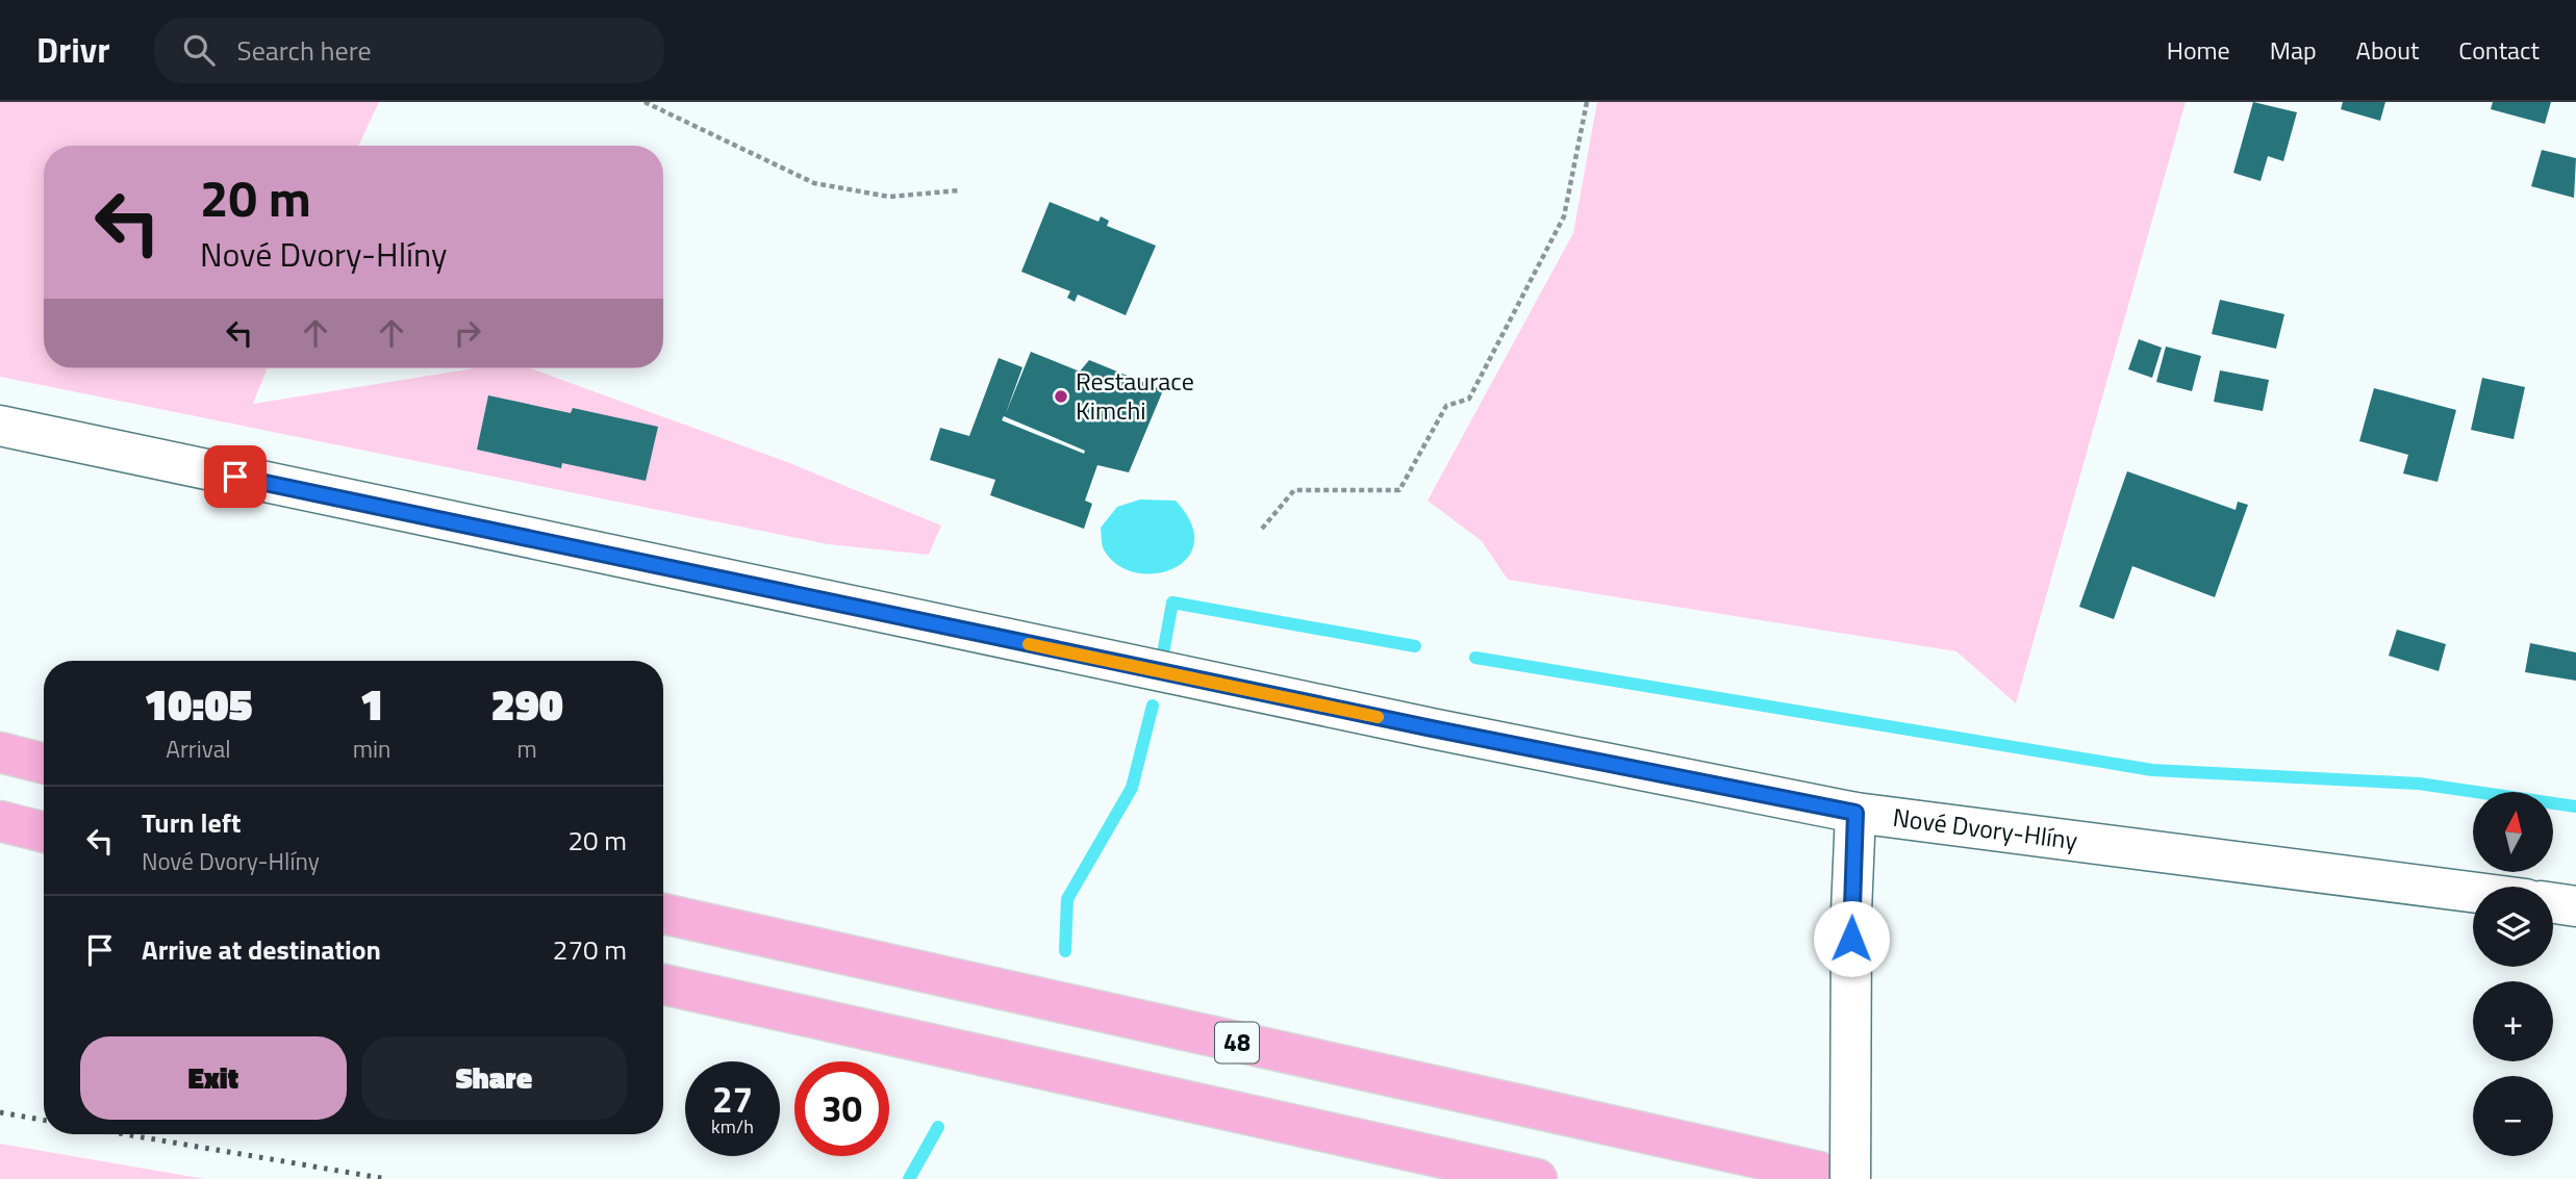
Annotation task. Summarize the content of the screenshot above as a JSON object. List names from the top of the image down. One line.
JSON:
{"streets":{"highway":["48"],"street":["Nové Dvory-Hlíny"]},"places":["Restaurace Kimchi"],"north":"top","page":{"header":"Drivr","search":"Search here","nav":["Home","Map","About","Contact"],"turn":["20 m","Nové Dvory-Hlíny"],"eta":["10:05","Arrival","1","min","290","m"],"list":[{"name":"Turn left","note":"Nové Dvory-Hlíny","value":"20 m"},{"name":"Arrive at destination","value":"270 m"}],"map_buttons":["+","−"],"buttons":["Exit","Share"],"speed":"27 km/h","limit":"30"}}
